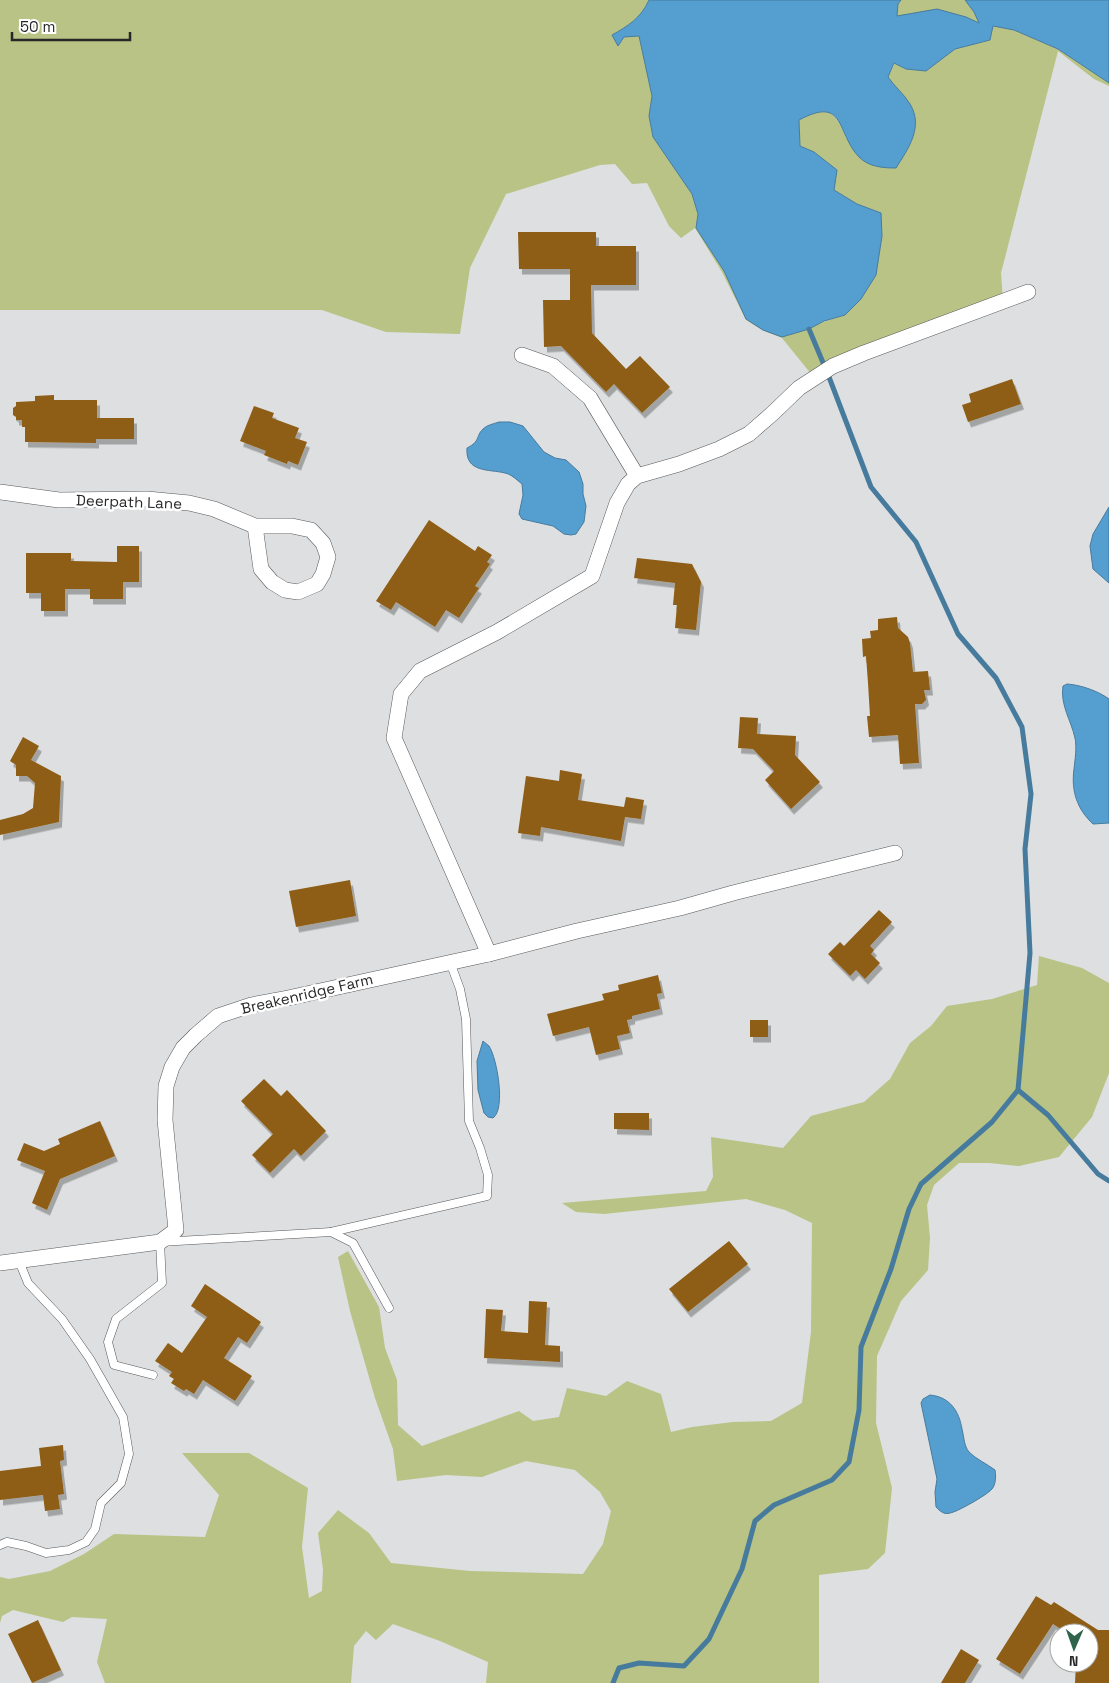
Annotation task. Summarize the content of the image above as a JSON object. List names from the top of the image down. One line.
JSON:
{"streets":{"street":["Deerpath Lane","Breakenridge Farm"]},"scale_bar":"50 m","north":"bottom"}
